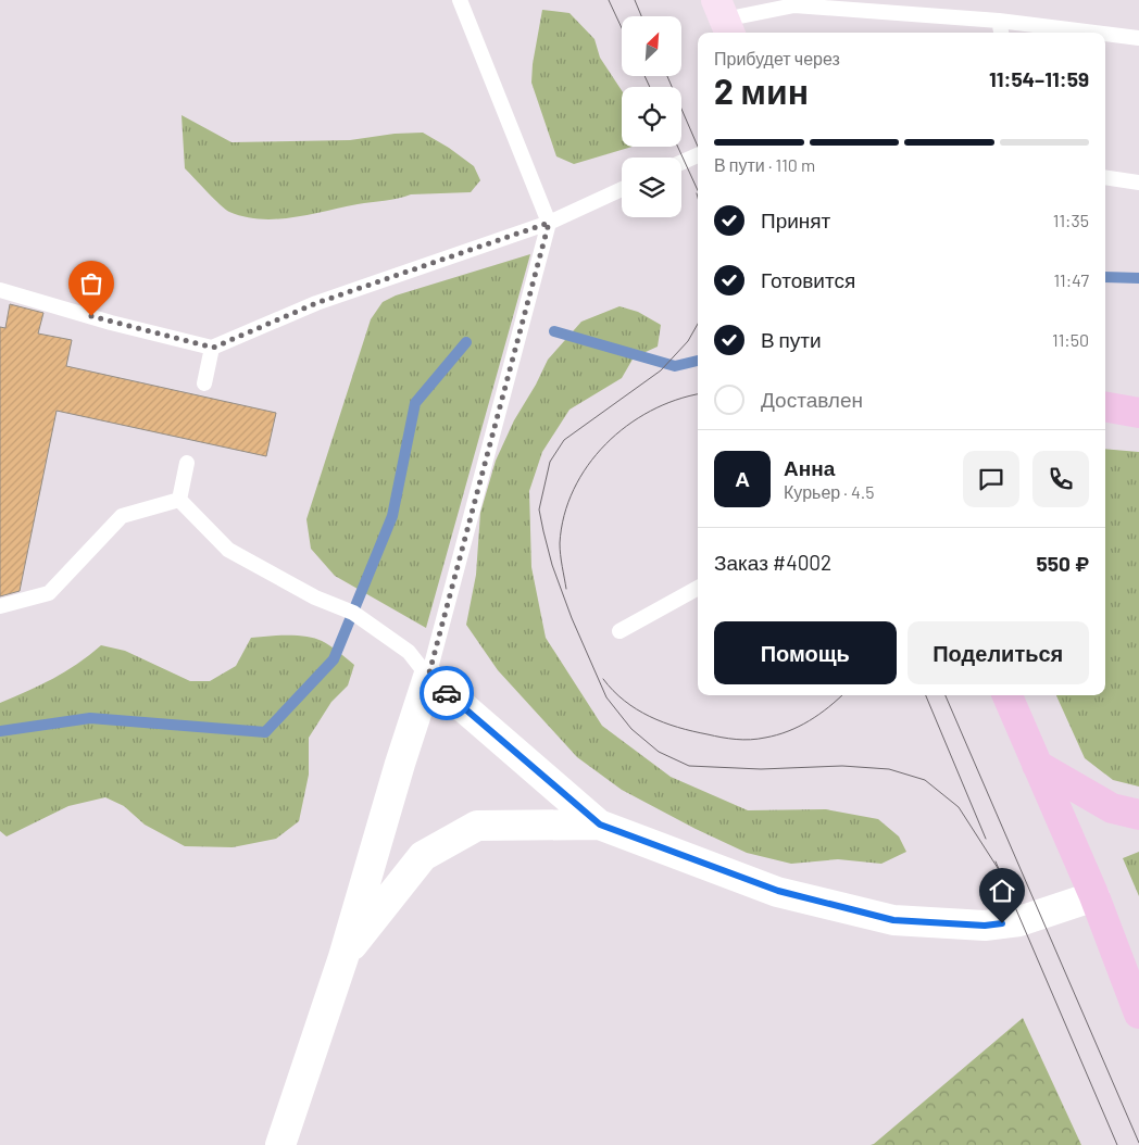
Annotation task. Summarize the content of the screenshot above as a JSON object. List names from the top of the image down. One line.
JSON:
{"north":"top right","page":{"heading":["2 мин","Прибудет через","11:54–11:59"],"panel":["Анна","Курьер · 4.5","Заказ #4002","550 ₽"],"bar":"В пути · 110 m","list":[["Принят","11:35"],["Готовится","11:47"],["В пути","11:50"],"Доставлен"],"round":"А","buttons":["Помощь","Поделиться"]}}
